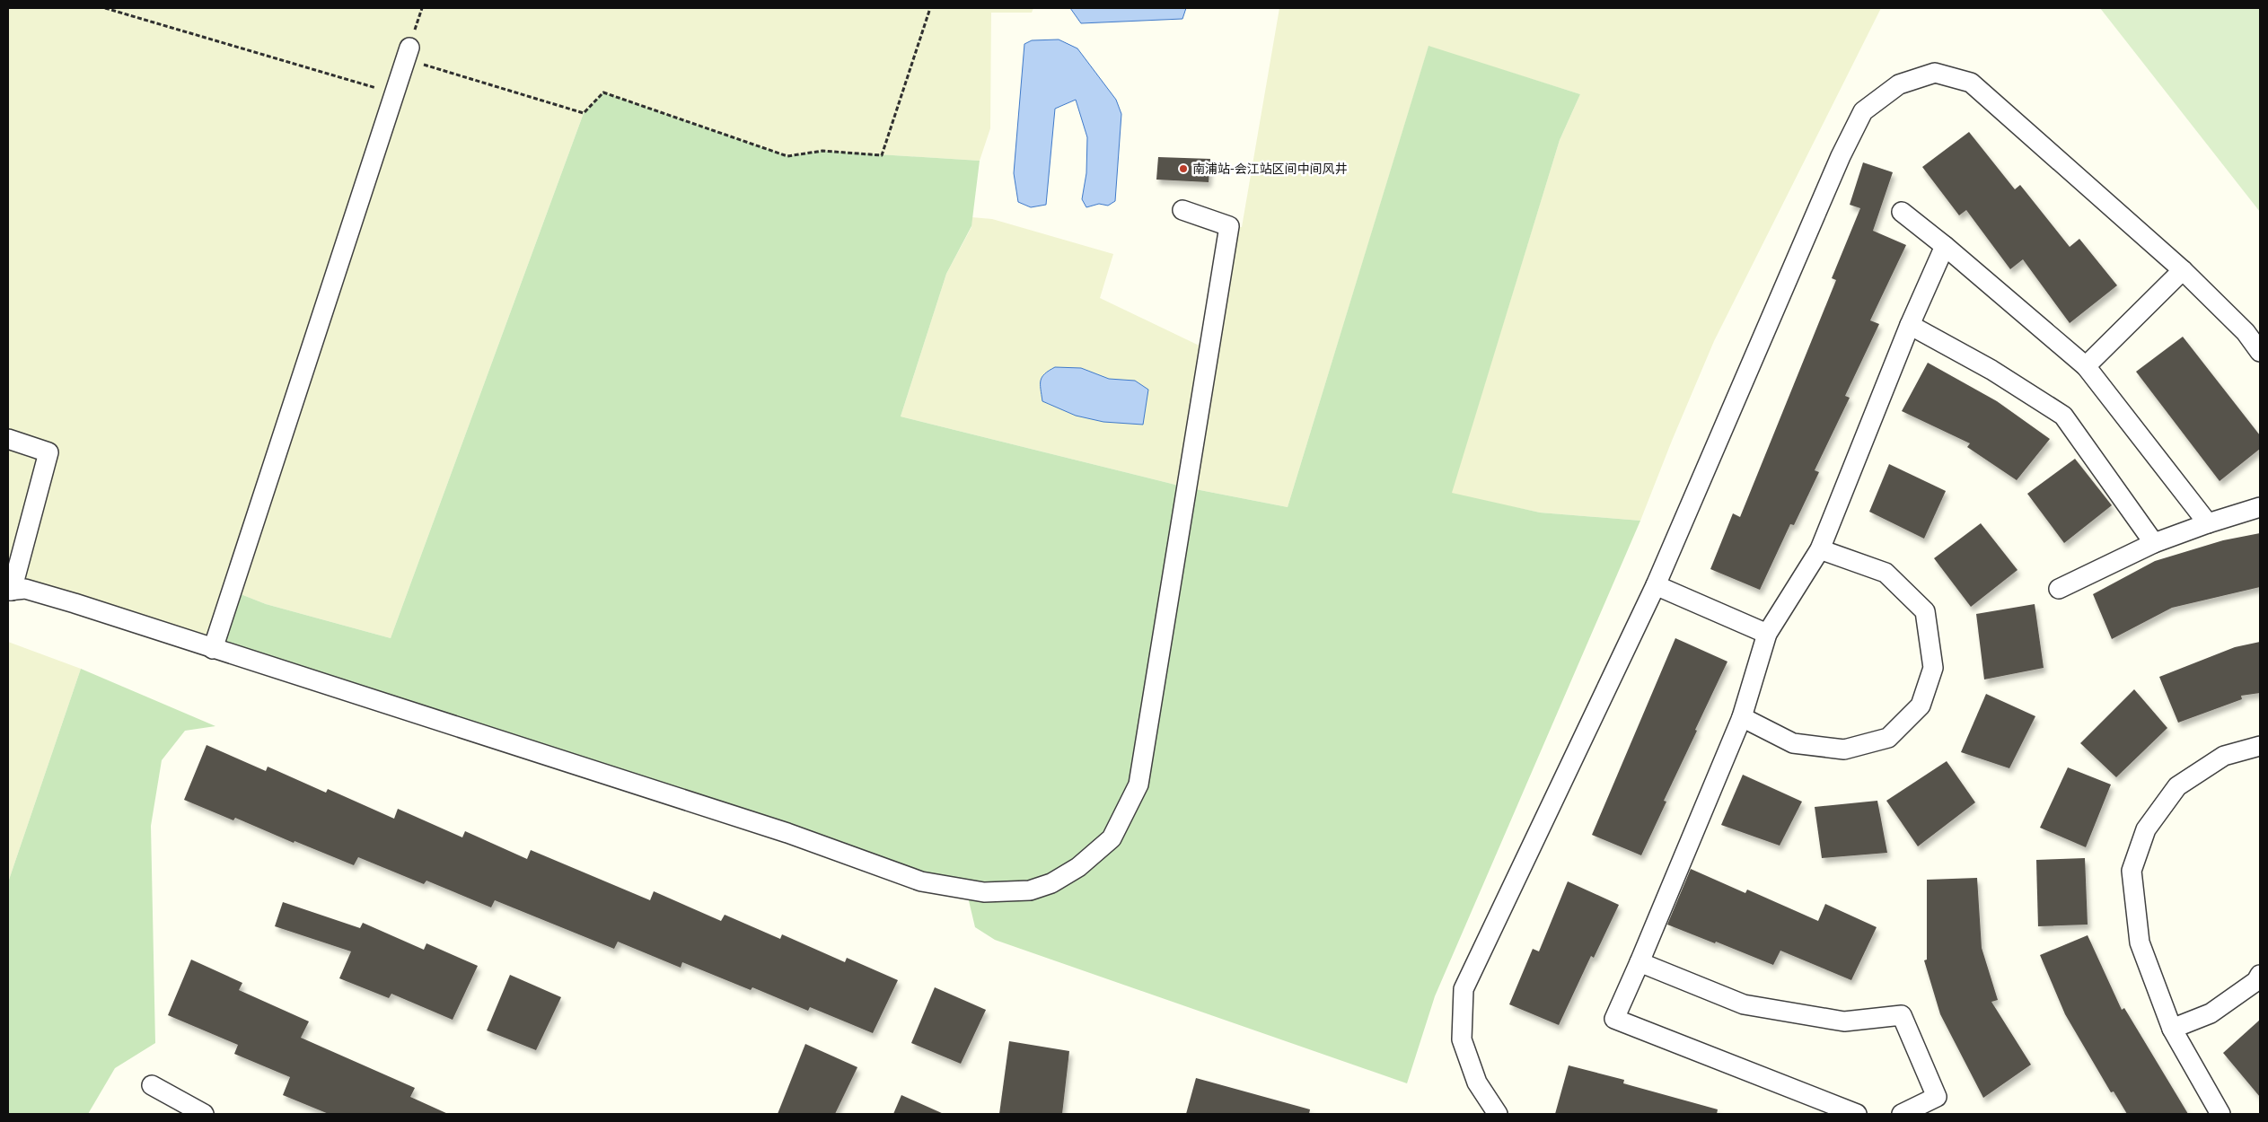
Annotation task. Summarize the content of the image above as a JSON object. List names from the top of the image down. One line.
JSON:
{"places":["南浦站-会江站区间中间风井"]}
